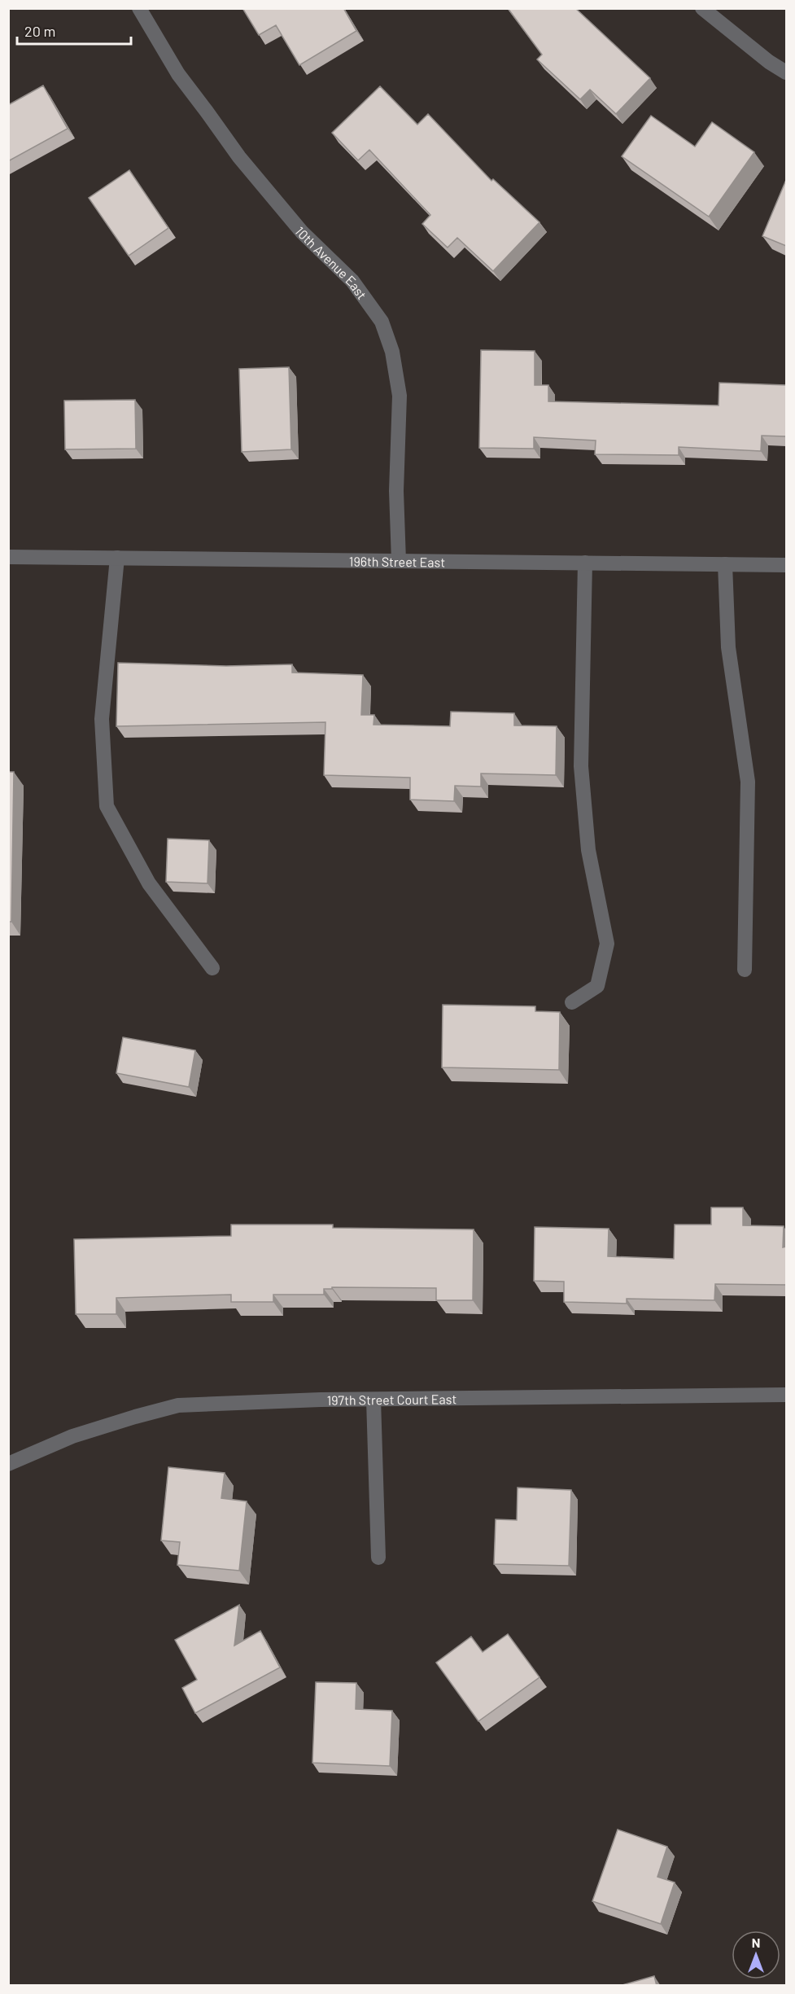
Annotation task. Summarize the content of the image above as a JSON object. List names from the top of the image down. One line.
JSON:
{"streets":{"street":["10th Avenue East","196th Street East","197th Street Court East"]},"crossings":[["10th Avenue East","196th Street East"]],"scale_bar":"20 m","north":"top"}
